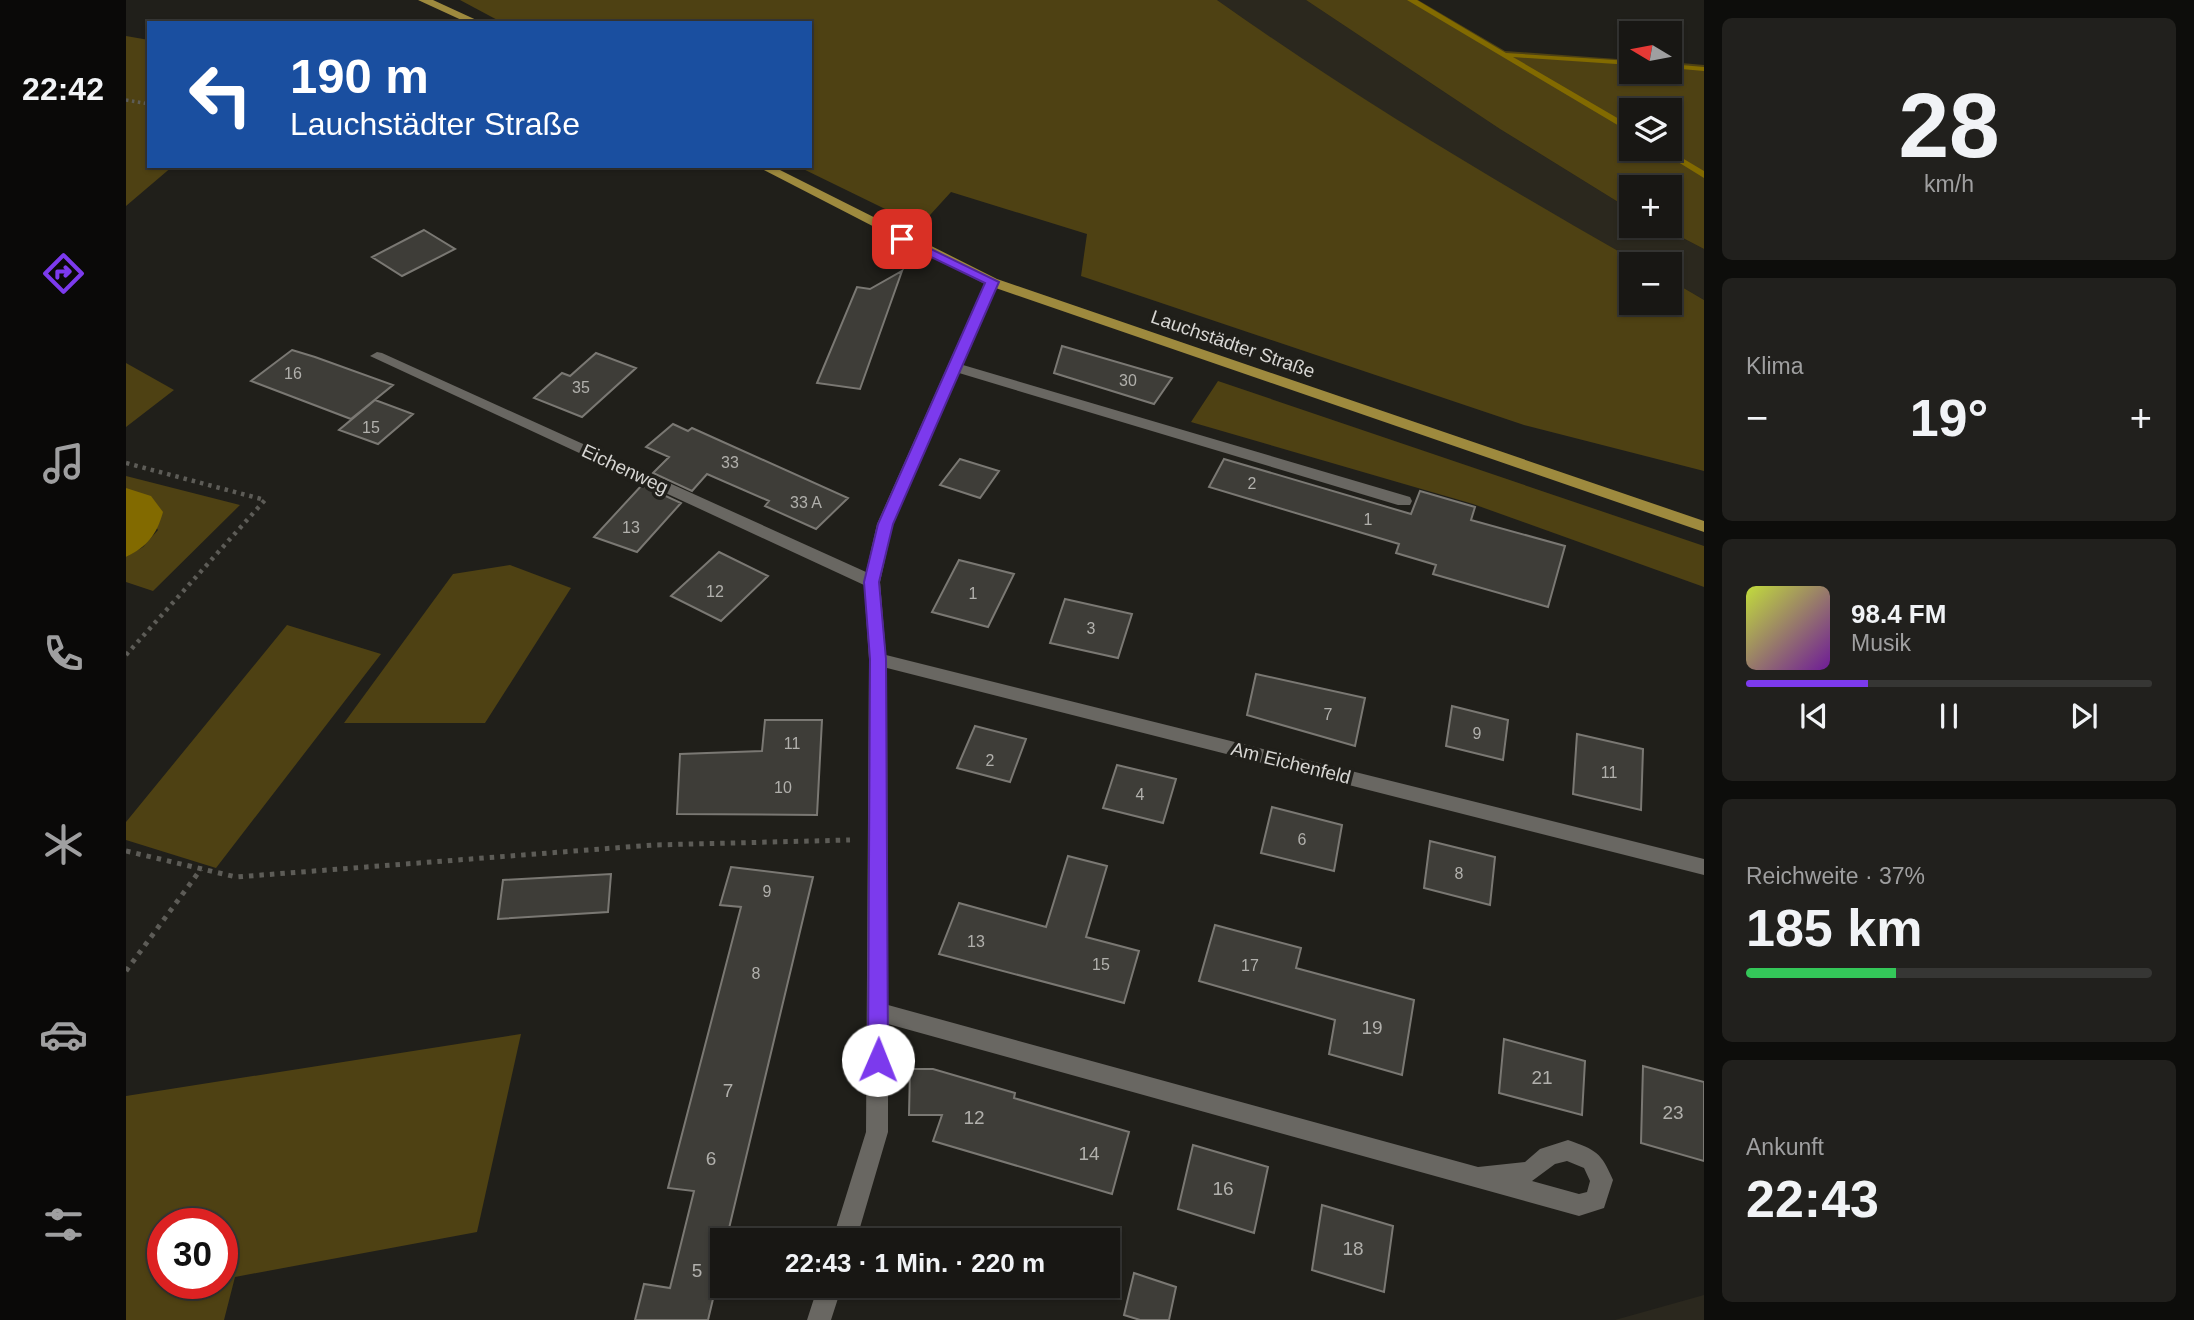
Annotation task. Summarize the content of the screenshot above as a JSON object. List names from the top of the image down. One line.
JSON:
{"streets":{"main road":["Lauchstädter Straße"],"street":["Eichenweg","Am Eichenfeld"]},"house_numbers":["16","30","35","15","33","2","33 A","1","13","12","1","3","7","9","11","2","11","10","4","6","8","9","13","15","17","8","19","21","7","23","12","14","6","16","18","5"],"north":"left","page":{"tabs":"22:42","tile":[["28","km/h"],"Klima",["Reichweite · 37%","185 km"],["Ankunft","22:43"]],"map_buttons":["+","−"],"turn":["190 m","Lauchstädter Straße"],"heat":["−","19°","+"],"song":["98.4 FM","Musik"],"limit":"30","trip":"22:43 · 1 Min. · 220 m"}}
